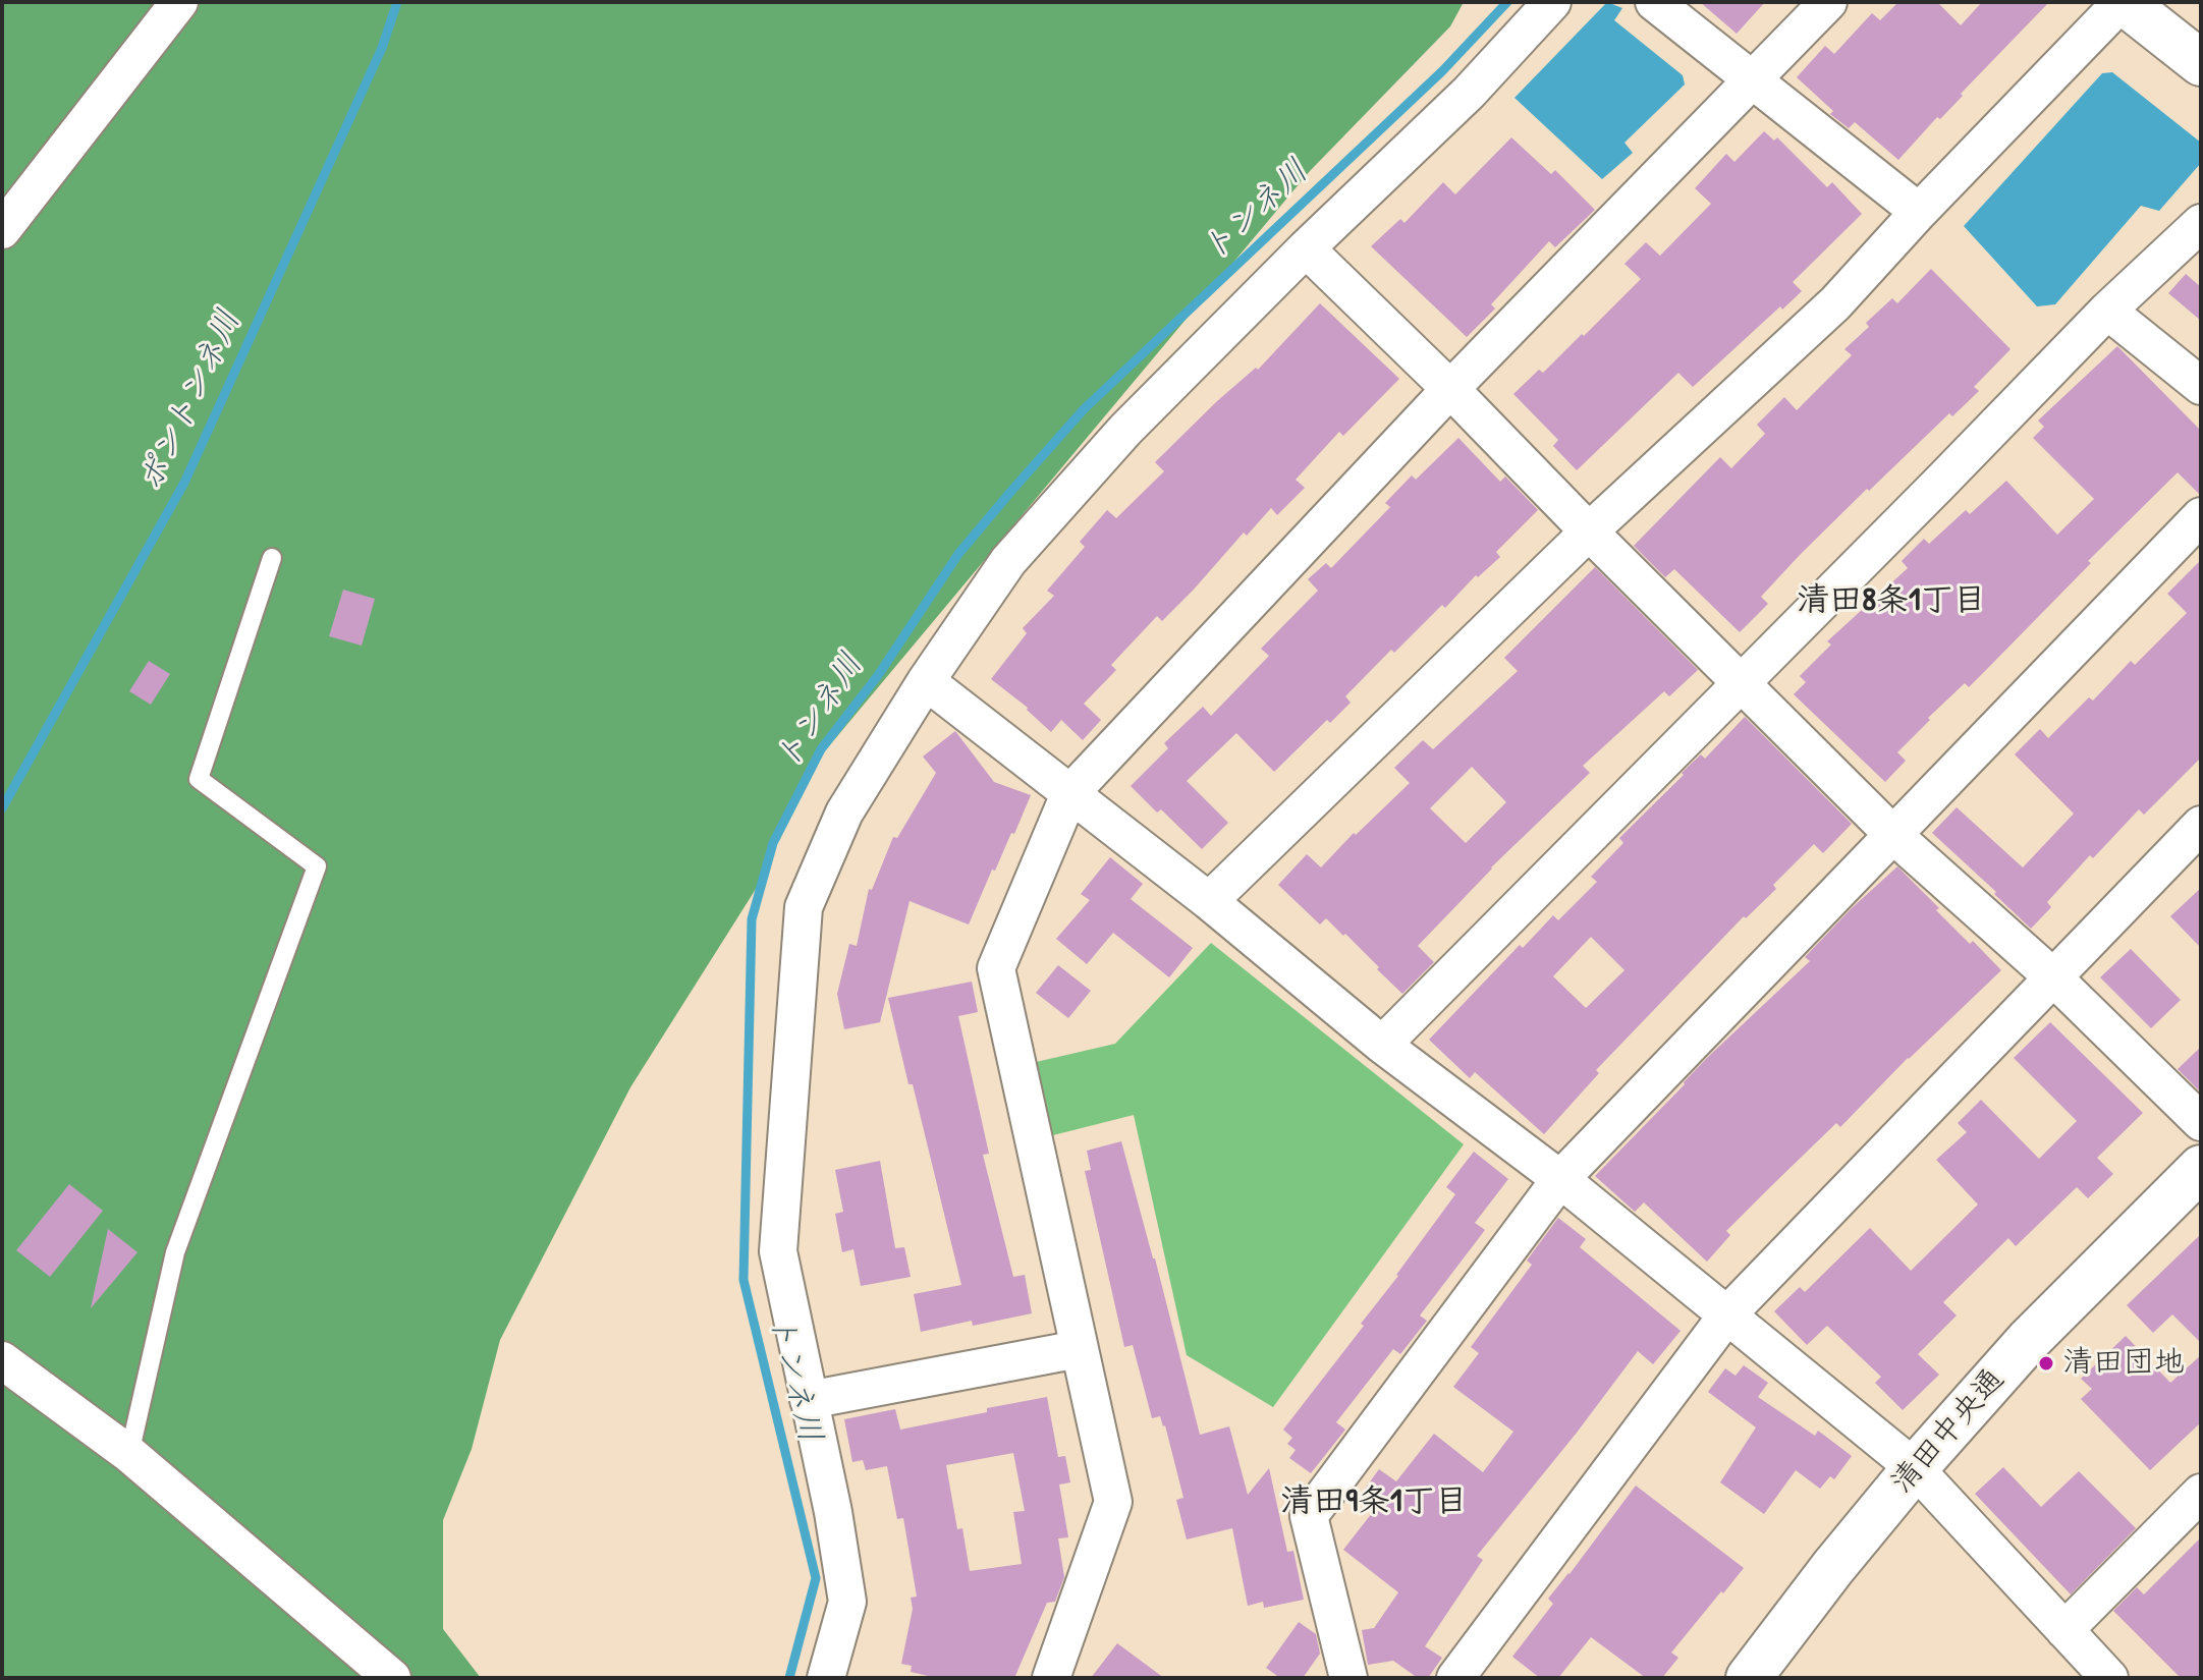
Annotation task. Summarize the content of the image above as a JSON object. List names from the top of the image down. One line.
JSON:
{"streets":{"street":["清田中央通"]},"districts":["清田8条1丁目","清田9条1丁目"],"water":["トンネ川","ポントンネ川"],"places":["清田団地"]}
